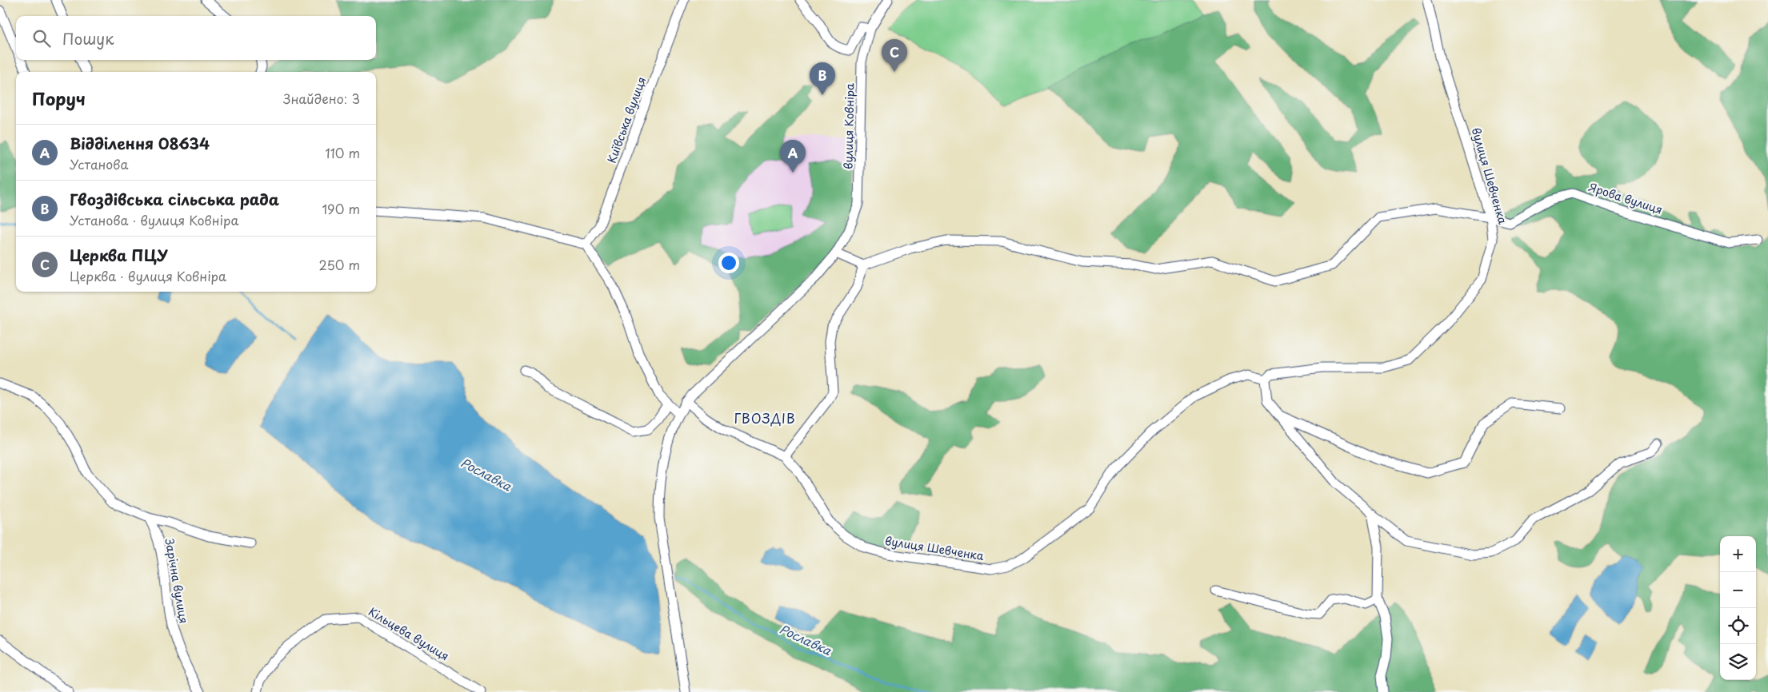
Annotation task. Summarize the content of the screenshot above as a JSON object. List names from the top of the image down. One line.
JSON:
{"streets":{"street":["Київська вулиця","вулиця Ковніра","вулиця Шевченка","Ярова вулиця","Зарічна вулиця","Кільцева вулиця"]},"crossings":[["вулиця Ковніра","вулиця Шевченка"],["вулиця Шевченка","Ярова вулиця"]],"districts":["ГВОЗДІВ"],"water":["Рославка"],"page":{"search":"Пошук","pins":["C","B","A"],"heading":["Поруч","Знайдено: 3"],"list":[{"mark":"A","name":"Відділення 08634","note":"Установа","value":"110 m"},{"mark":"B","name":"Гвоздівська сільська рада","note":"Установа · вулиця Ковніра","value":"190 m"},{"mark":"C","name":"Церква ПЦУ","note":"Церква · вулиця Ковніра","value":"250 m"}],"map_buttons":["+","−"]}}
